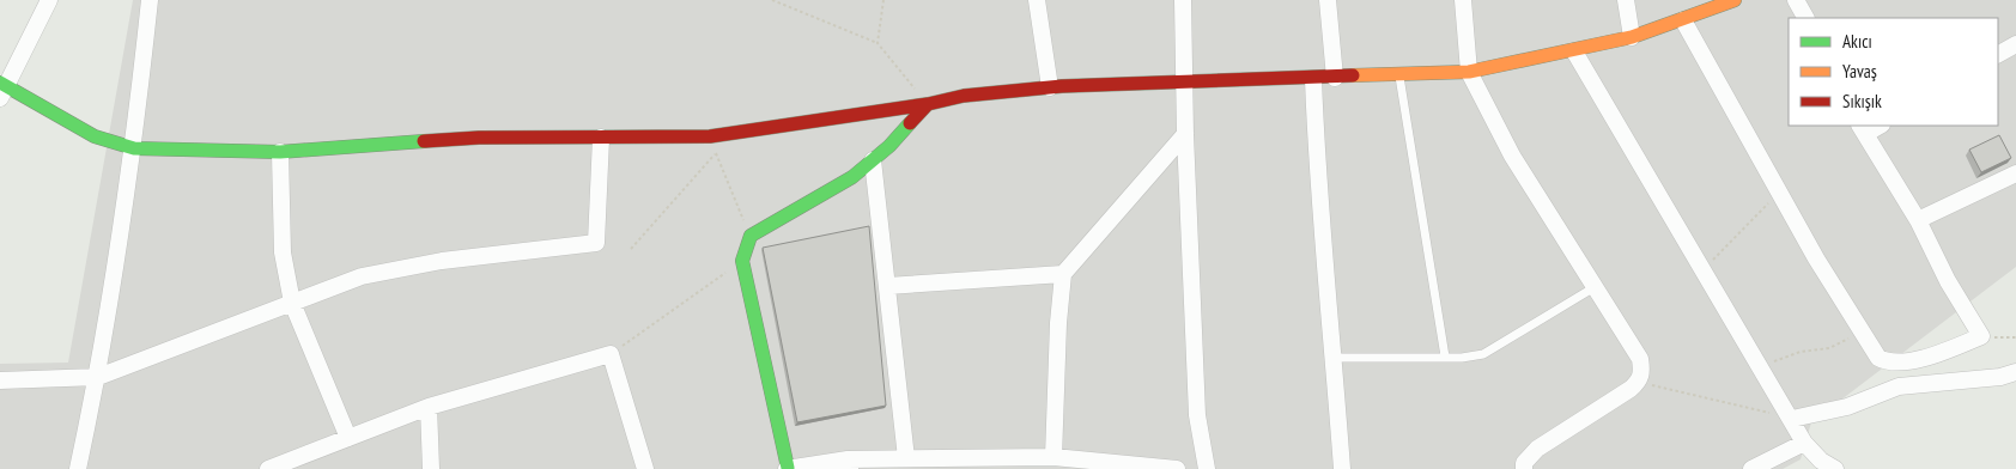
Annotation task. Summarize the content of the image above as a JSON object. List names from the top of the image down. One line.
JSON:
{"legend":["Akıcı","Yavaş","Sıkışık"]}
